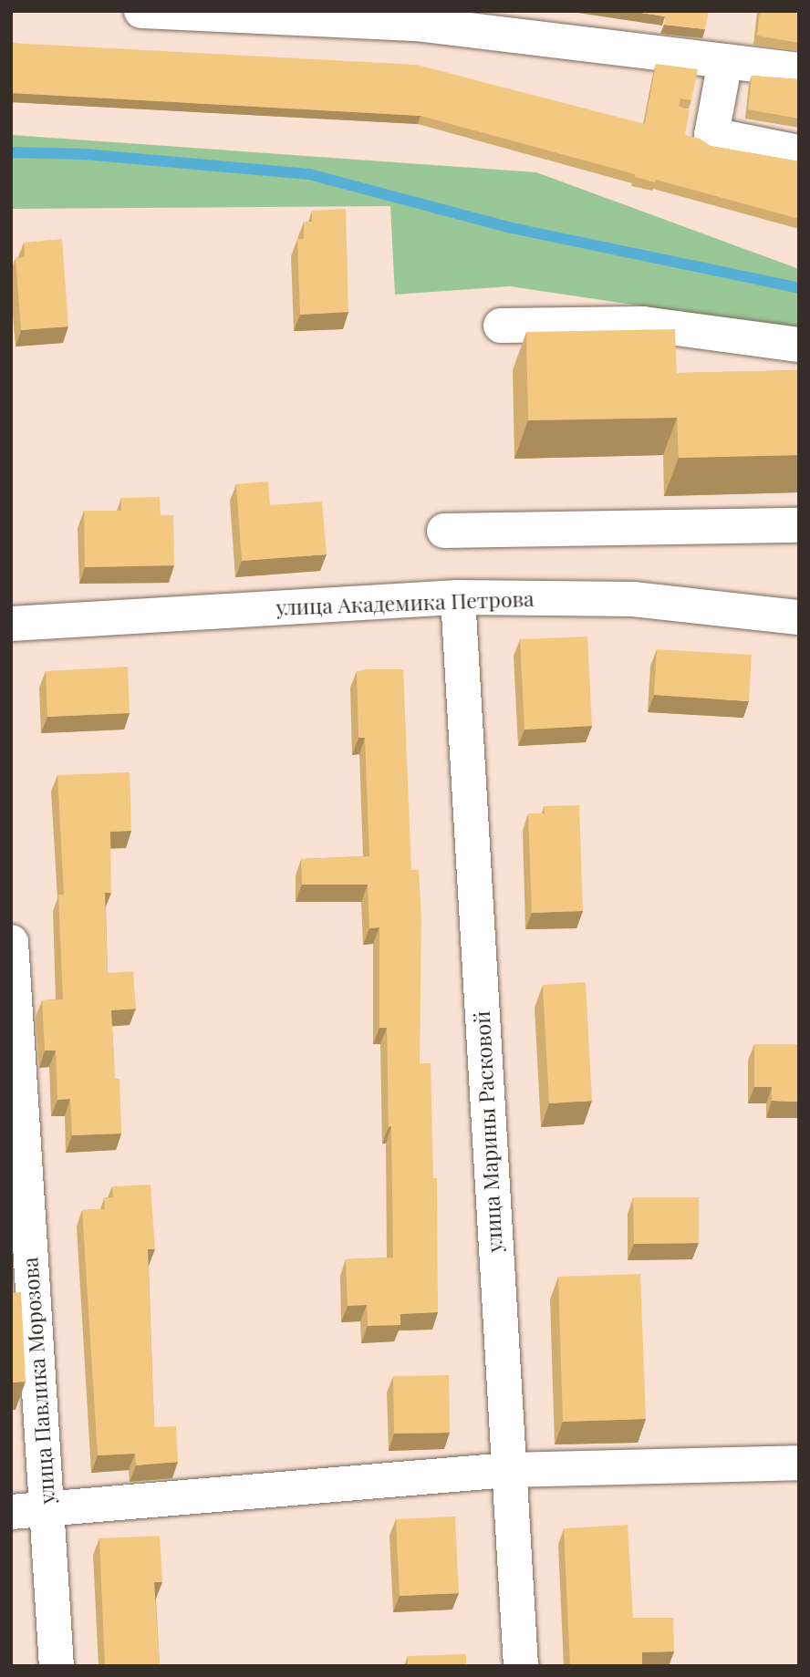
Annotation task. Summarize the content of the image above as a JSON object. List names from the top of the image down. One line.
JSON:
{"streets":{"street":["улица Академика Петрова","улица Марины Расковой","улица Павлика Морозова"]},"crossings":[["улица Академика Петрова","улица Марины Расковой"]]}
